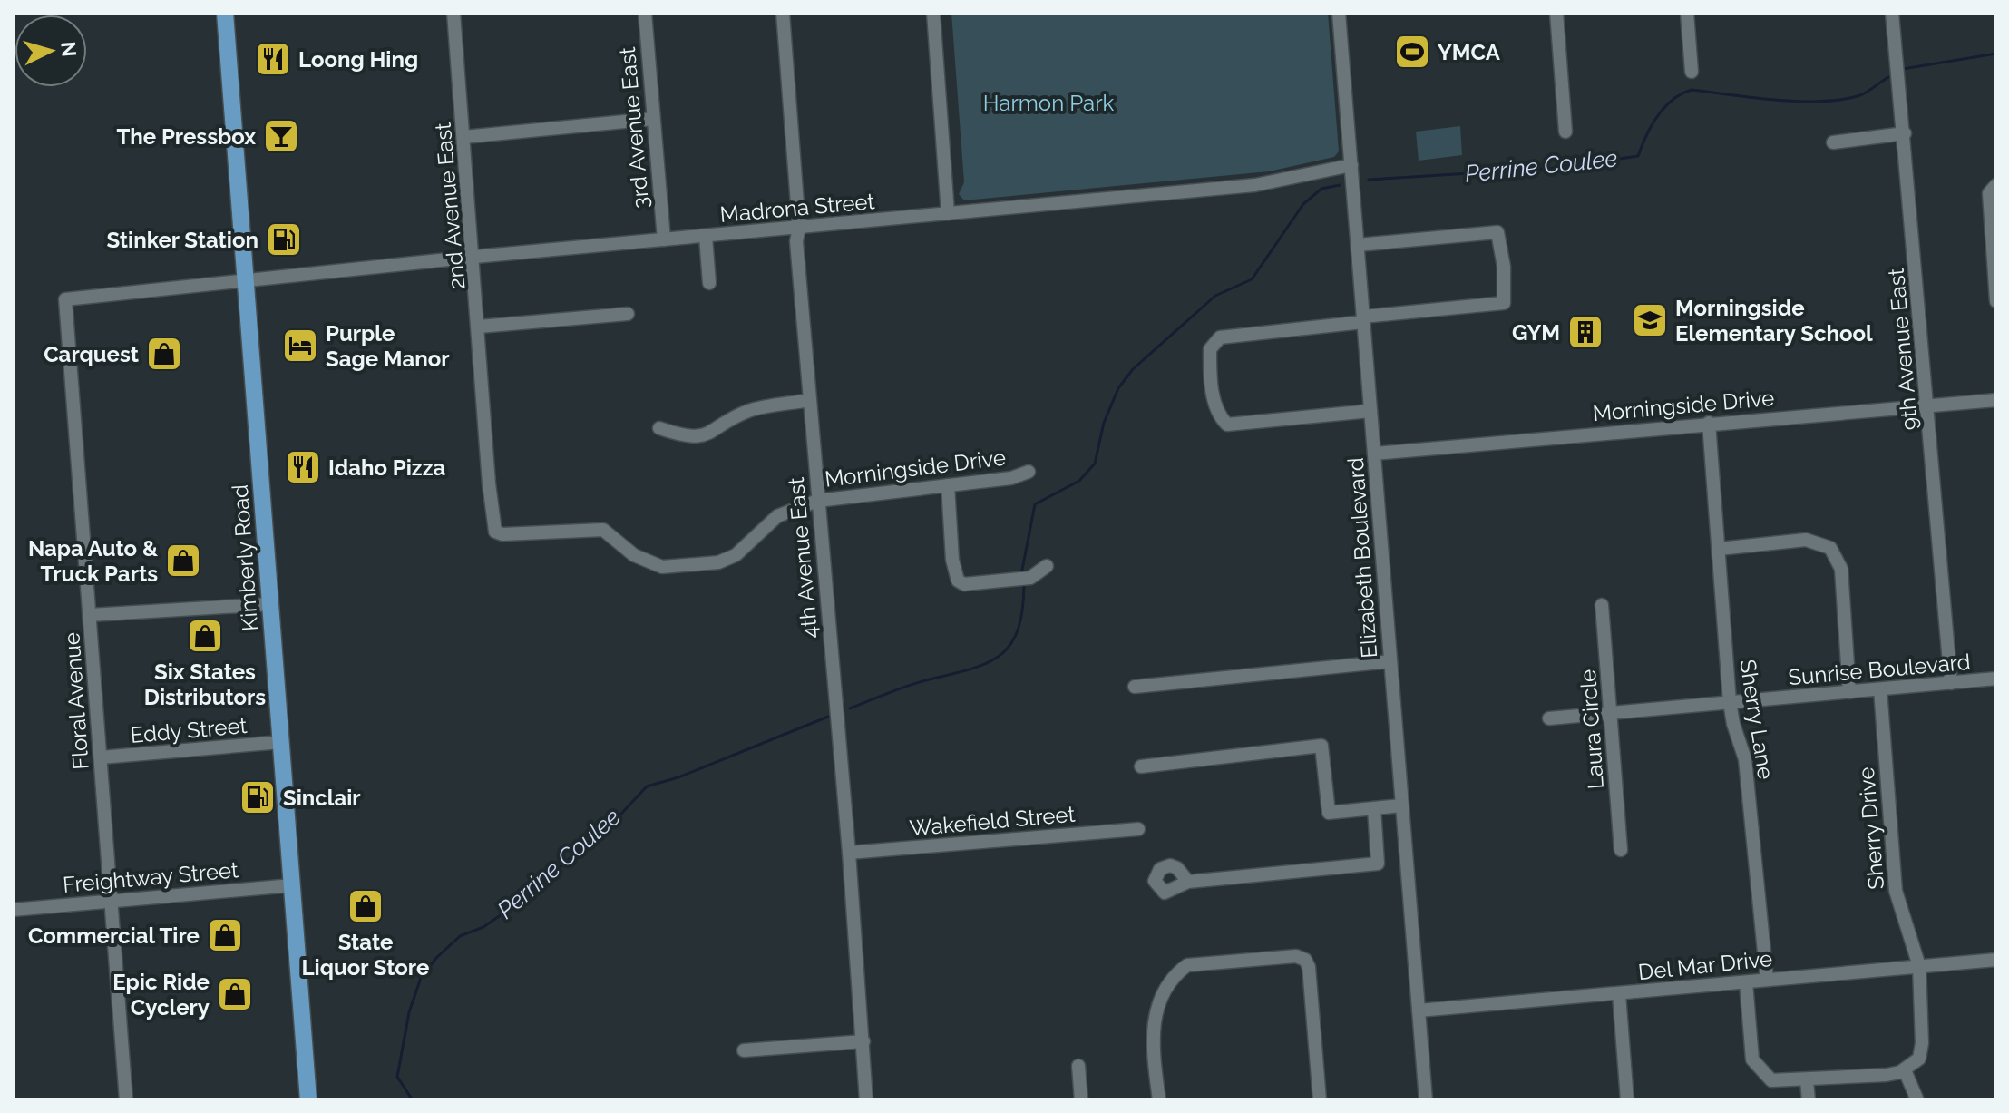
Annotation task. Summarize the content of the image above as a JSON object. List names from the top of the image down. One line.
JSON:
{"streets":{"main road":["Kimberly Road"],"street":["3rd Avenue East","2nd Avenue East","Madrona Street","9th Avenue East","Morningside Drive","4th Avenue East","Elizabeth Boulevard","Sunrise Boulevard","Floral Avenue","Sherry Lane","Laura Circle","Eddy Street","Wakefield Street","Sherry Drive","Freightway Street","Del Mar Drive"]},"crossings":[["3rd Avenue East","Madrona Street"],["2nd Avenue East","Madrona Street"],["2nd Avenue East","Morningside Drive"],["Madrona Street","Kimberly Road"],["Madrona Street","4th Avenue East"],["Madrona Street","Elizabeth Boulevard"],["Madrona Street","Floral Avenue"],["9th Avenue East","Morningside Drive"],["9th Avenue East","Sunrise Boulevard"],["Morningside Drive","4th Avenue East"],["Morningside Drive","Elizabeth Boulevard"],["Morningside Drive","Sherry Lane"],["Kimberly Road","Eddy Street"],["Kimberly Road","Freightway Street"],["4th Avenue East","Wakefield Street"],["Elizabeth Boulevard","Del Mar Drive"],["Sunrise Boulevard","Sherry Lane"],["Sunrise Boulevard","Laura Circle"],["Sunrise Boulevard","Sherry Drive"],["Floral Avenue","Eddy Street"],["Floral Avenue","Freightway Street"],["Sherry Lane","Del Mar Drive"],["Sherry Drive","Del Mar Drive"]],"water":["Perrine Coulee"],"parks":["Harmon Park"],"places":{"sports":["YMCA"],"restaurant":["Loong Hing","Idaho Pizza"],"bar":["The Pressbox"],"fuel station":["Stinker Station","Sinclair"],"school or university":["Morningside Elementary School"],"building":["GYM"],"hotel":["Purple Sage Manor"],"shop":["Carquest","Napa Auto & Truck Parts","Six States Distributors","State Liquor Store","Commercial Tire","Epic Ride Cyclery"]},"north":"right"}
